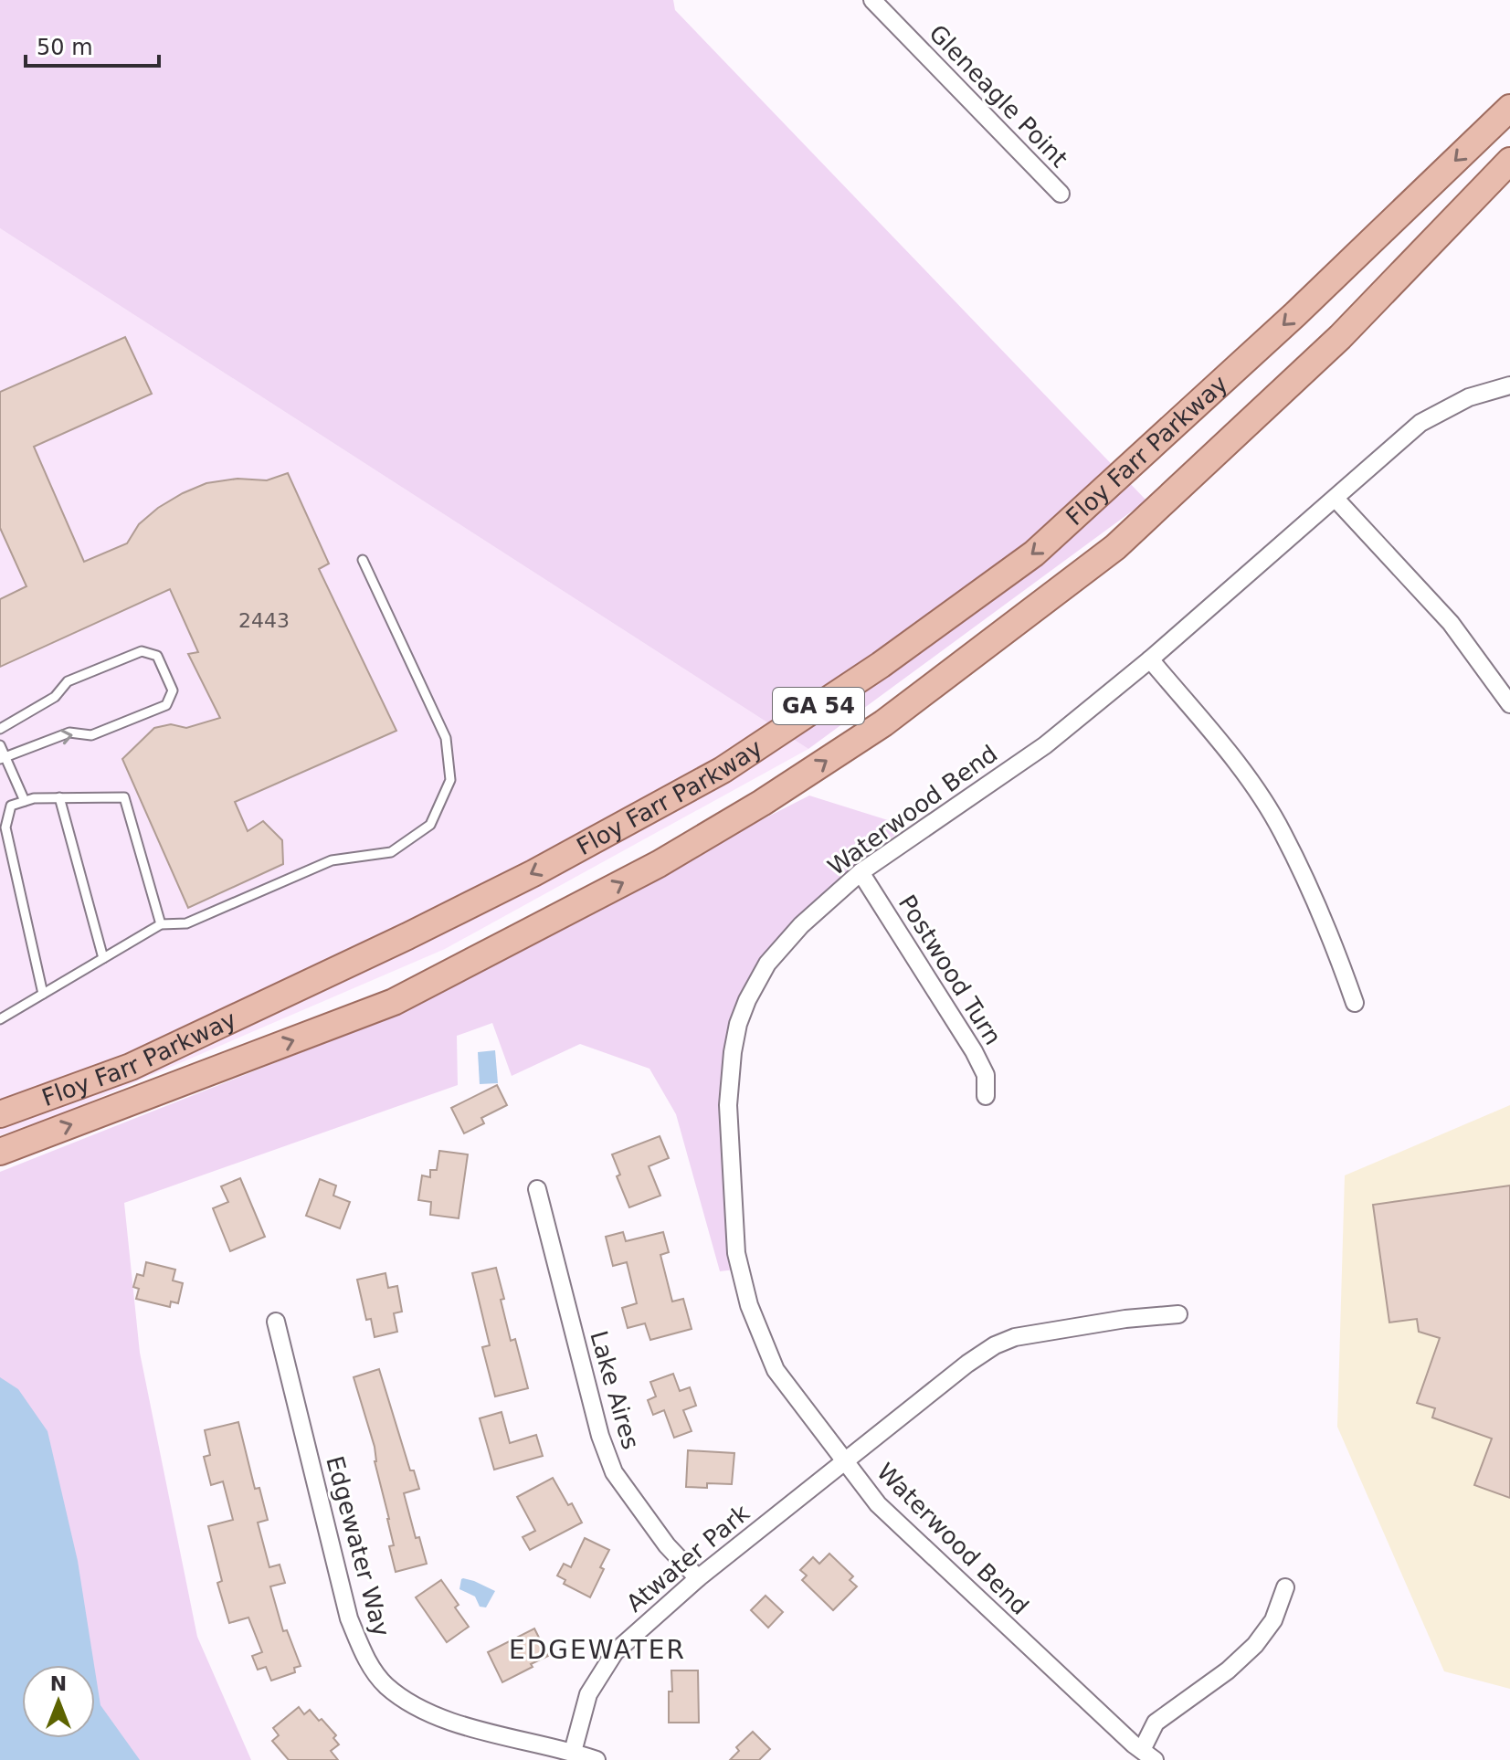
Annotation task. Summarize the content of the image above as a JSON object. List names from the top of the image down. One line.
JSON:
{"streets":{"main road":["Floy Farr Parkway","GA 54"],"street":["Gleneagle Point","Waterwood Bend","Postwood Turn","Lake Aires","Edgewater Way","Atwater Park"]},"crossings":[["Waterwood Bend","Postwood Turn"],["Waterwood Bend","Atwater Park"],["Lake Aires","Atwater Park"],["Edgewater Way","Atwater Park"]],"districts":["EDGEWATER"],"house_numbers":["2443"],"scale_bar":"50 m","north":"top"}
